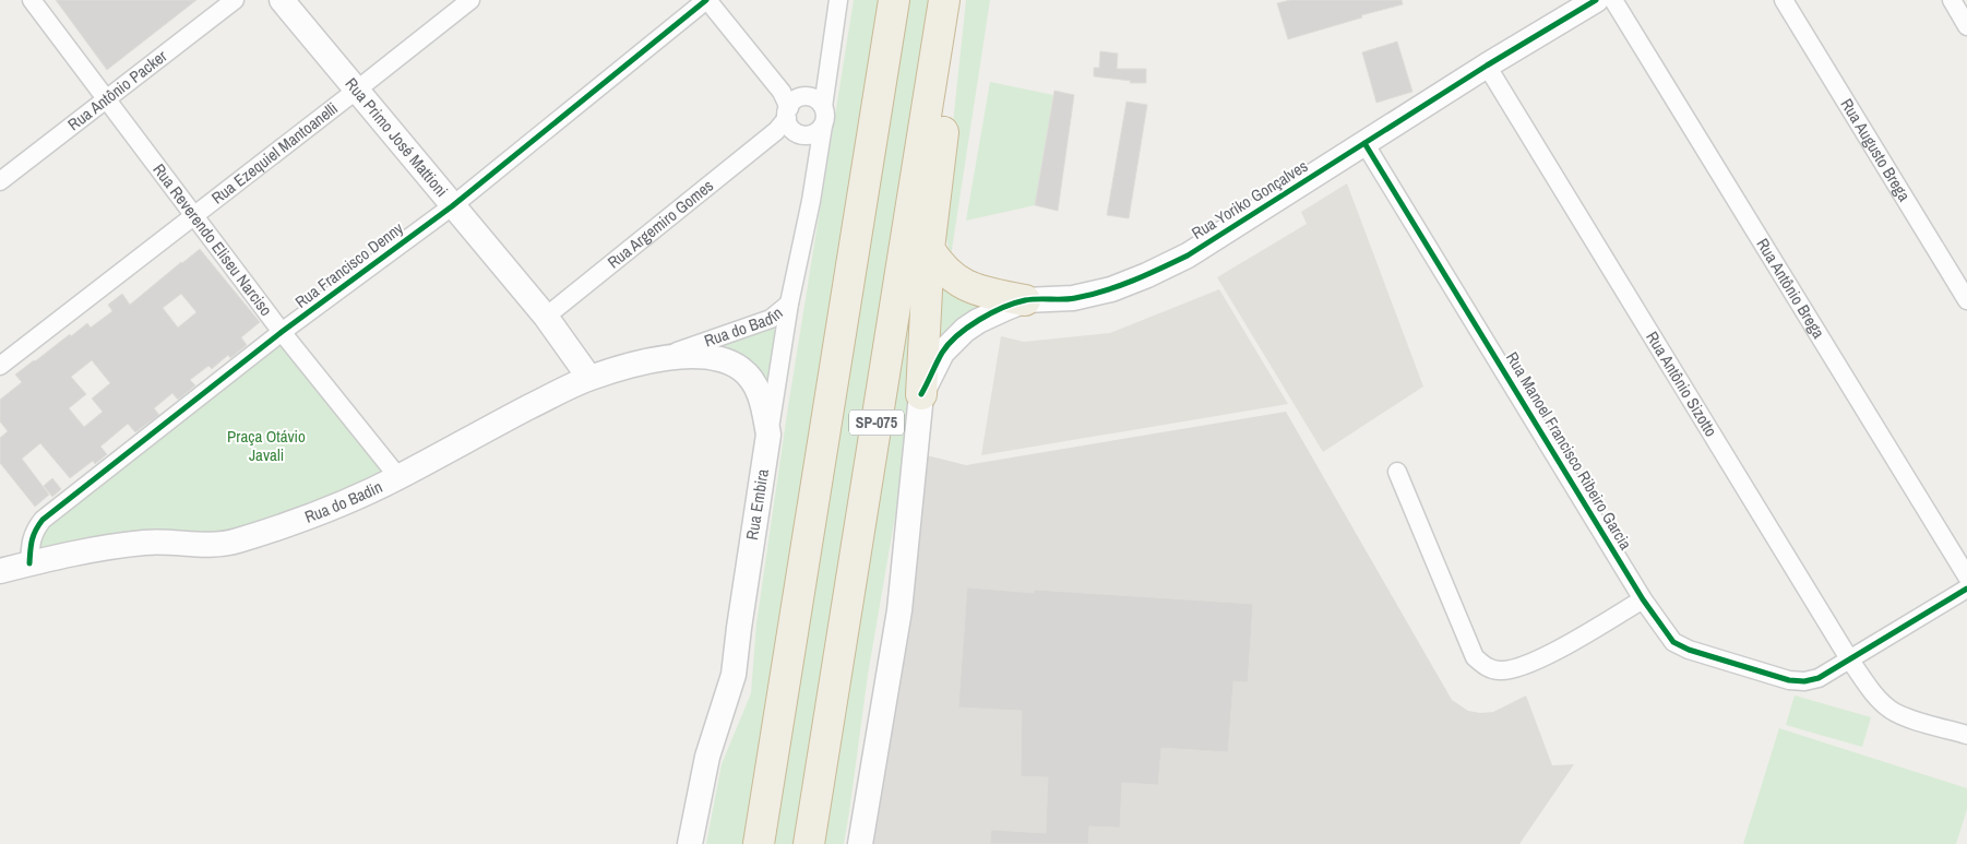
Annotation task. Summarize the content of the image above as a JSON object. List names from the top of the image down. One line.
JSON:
{"streets":{"highway":["SP-075"],"main road":["Rua Primo José Mattioni","Rua Yoriko Gonçalves","Rua do Badin","Rua Embira"],"street":["Rua Antônio Packer","Rua Augusto Brega","Rua Ezequiel Mantoanelli","Rua Argemiro Gomes","Rua Reverendo Eliseu Narciso","Rua Francisco Denny","Rua Antônio Brega","Rua Antônio Sizotto","Rua Manoel Francisco Ribeiro Garcia"]},"crossings":[["Rua Antônio Packer","Rua Reverendo Eliseu Narciso"],["Rua Primo José Mattioni","Rua Ezequiel Mantoanelli"],["Rua Primo José Mattioni","Rua Argemiro Gomes"],["Rua Primo José Mattioni","Rua Francisco Denny"],["Rua Primo José Mattioni","Rua do Badin"],["Rua Ezequiel Mantoanelli","Rua Reverendo Eliseu Narciso"],["Rua Yoriko Gonçalves","Rua Antônio Sizotto"],["Rua Yoriko Gonçalves","Rua Manoel Francisco Ribeiro Garcia"],["Rua Argemiro Gomes","Rua Embira"],["Rua Reverendo Eliseu Narciso","Rua Francisco Denny"],["Rua Reverendo Eliseu Narciso","Rua do Badin"],["Rua Francisco Denny","Rua do Badin"],["Rua do Badin","Rua Embira"],["Rua Antônio Sizotto","Rua Manoel Francisco Ribeiro Garcia"]],"parks":["Praça Otávio Javali"]}
